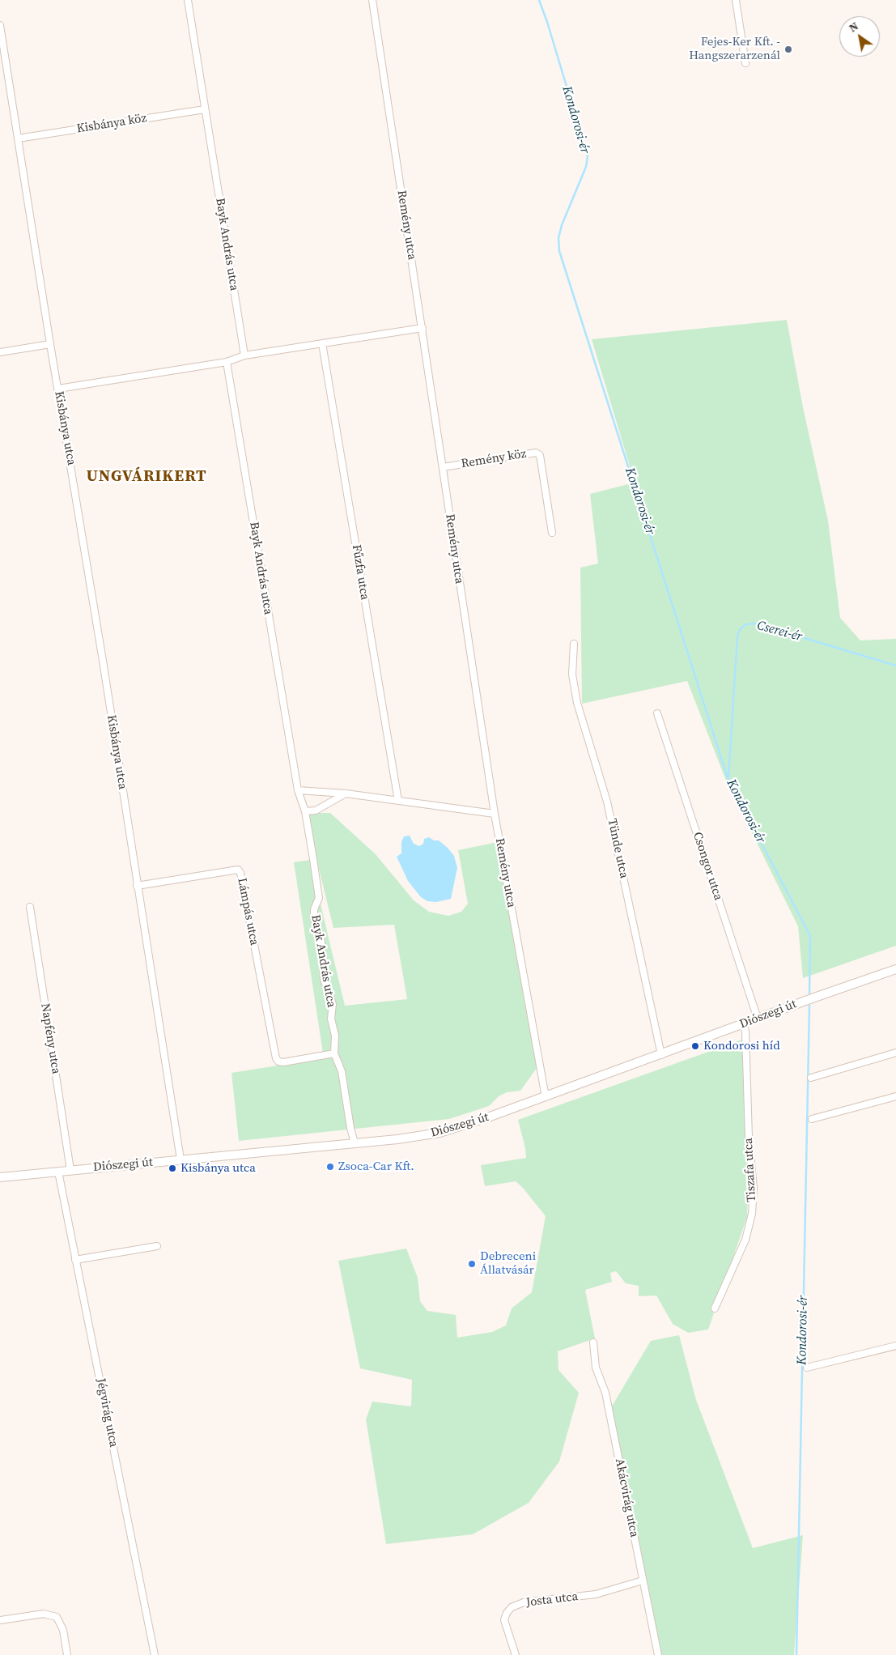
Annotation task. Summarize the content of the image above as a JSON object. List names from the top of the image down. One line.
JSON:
{"streets":{"main road":["Diószegi út"],"street":["Kisbánya köz","Remény utca","Bayk András utca","Kisbánya utca","Remény köz","Fűzfa utca","Tünde utca","Csongor utca","Lámpás utca","Napfény utca","Tiszafa utca","Jégvirág utca","Akácvirág utca","Josta utca"]},"crossings":[["Kisbánya köz","Bayk András utca"],["Kisbánya köz","Kisbánya utca"],["Remény utca","Remény köz"],["Remény utca","Diószegi út"],["Bayk András utca","Lámpás utca"],["Bayk András utca","Diószegi út"],["Kisbánya utca","Lámpás utca"],["Kisbánya utca","Diószegi út"],["Tünde utca","Diószegi út"],["Csongor utca","Diószegi út"],["Diószegi út","Napfény utca"],["Diószegi út","Tiszafa utca"],["Diószegi út","Jégvirág utca"],["Akácvirág utca","Josta utca"]],"districts":["UNGVÁRIKERT"],"water":["Kondorosi-ér","Cserei-ér"],"places":["Fejes-Ker Kft. - Hangszerarzenál","Kondorosi híd","Zsoca-Car Kft.","Kisbánya utca","Debreceni Állatvásár"],"north":"top left"}
